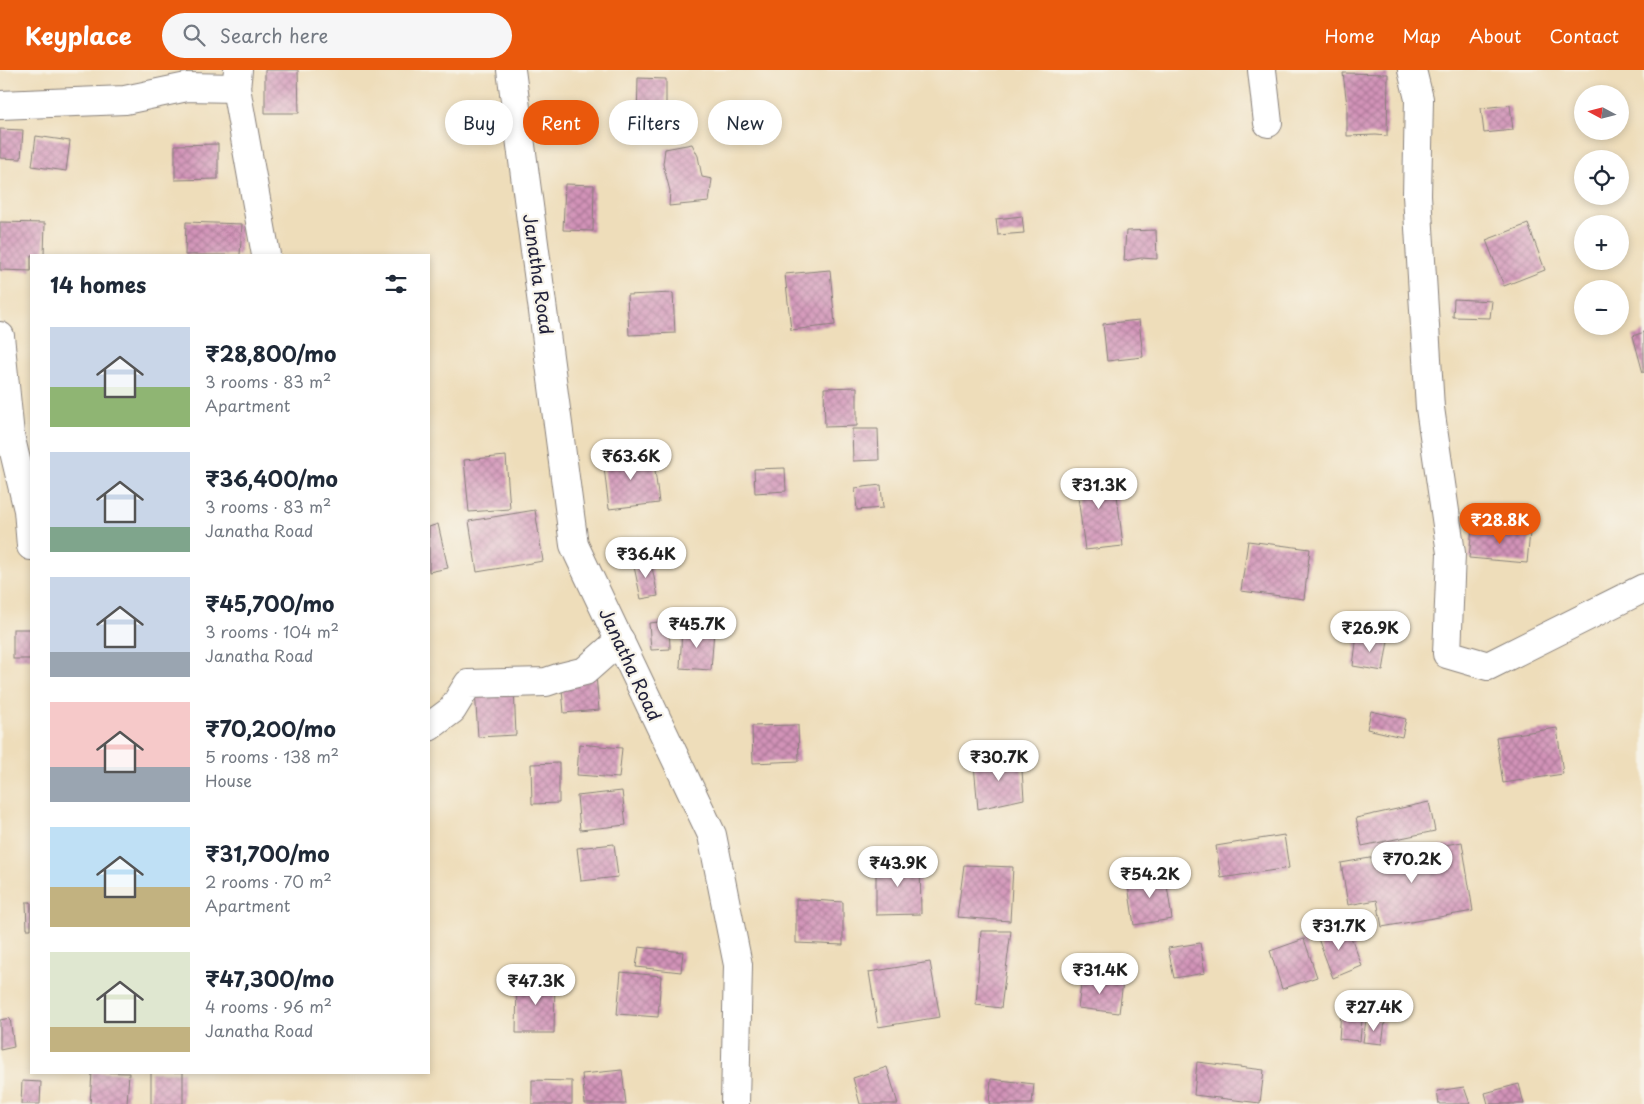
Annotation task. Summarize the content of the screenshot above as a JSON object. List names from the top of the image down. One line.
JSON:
{"streets":{"street":["Janatha Road"]},"north":"left","page":{"header":"Keyplace","search":"Search here","nav":["Home","Map","About","Contact"],"map_buttons":["+","−"],"chip":["Buy","Rent","Filters","New"],"heading":"14 homes","list":[{"name":"₹28,800/mo","note":"3 rooms · 83 m² · Apartment"},{"name":"₹36,400/mo","note":"3 rooms · 83 m² · Janatha Road"},{"name":"₹45,700/mo","note":"3 rooms · 104 m² · Janatha Road"},{"name":"₹70,200/mo","note":"5 rooms · 138 m² · House"},{"name":"₹31,700/mo","note":"2 rooms · 70 m² · Apartment"},{"name":"₹47,300/mo","note":"4 rooms · 96 m² · Janatha Road"}],"price":["₹63.6K","₹31.3K","₹28.8K","₹36.4K","₹45.7K","₹26.9K","₹30.7K","₹70.2K","₹43.9K","₹54.2K","₹31.7K","₹31.4K","₹47.3K","₹27.4K"]}}
